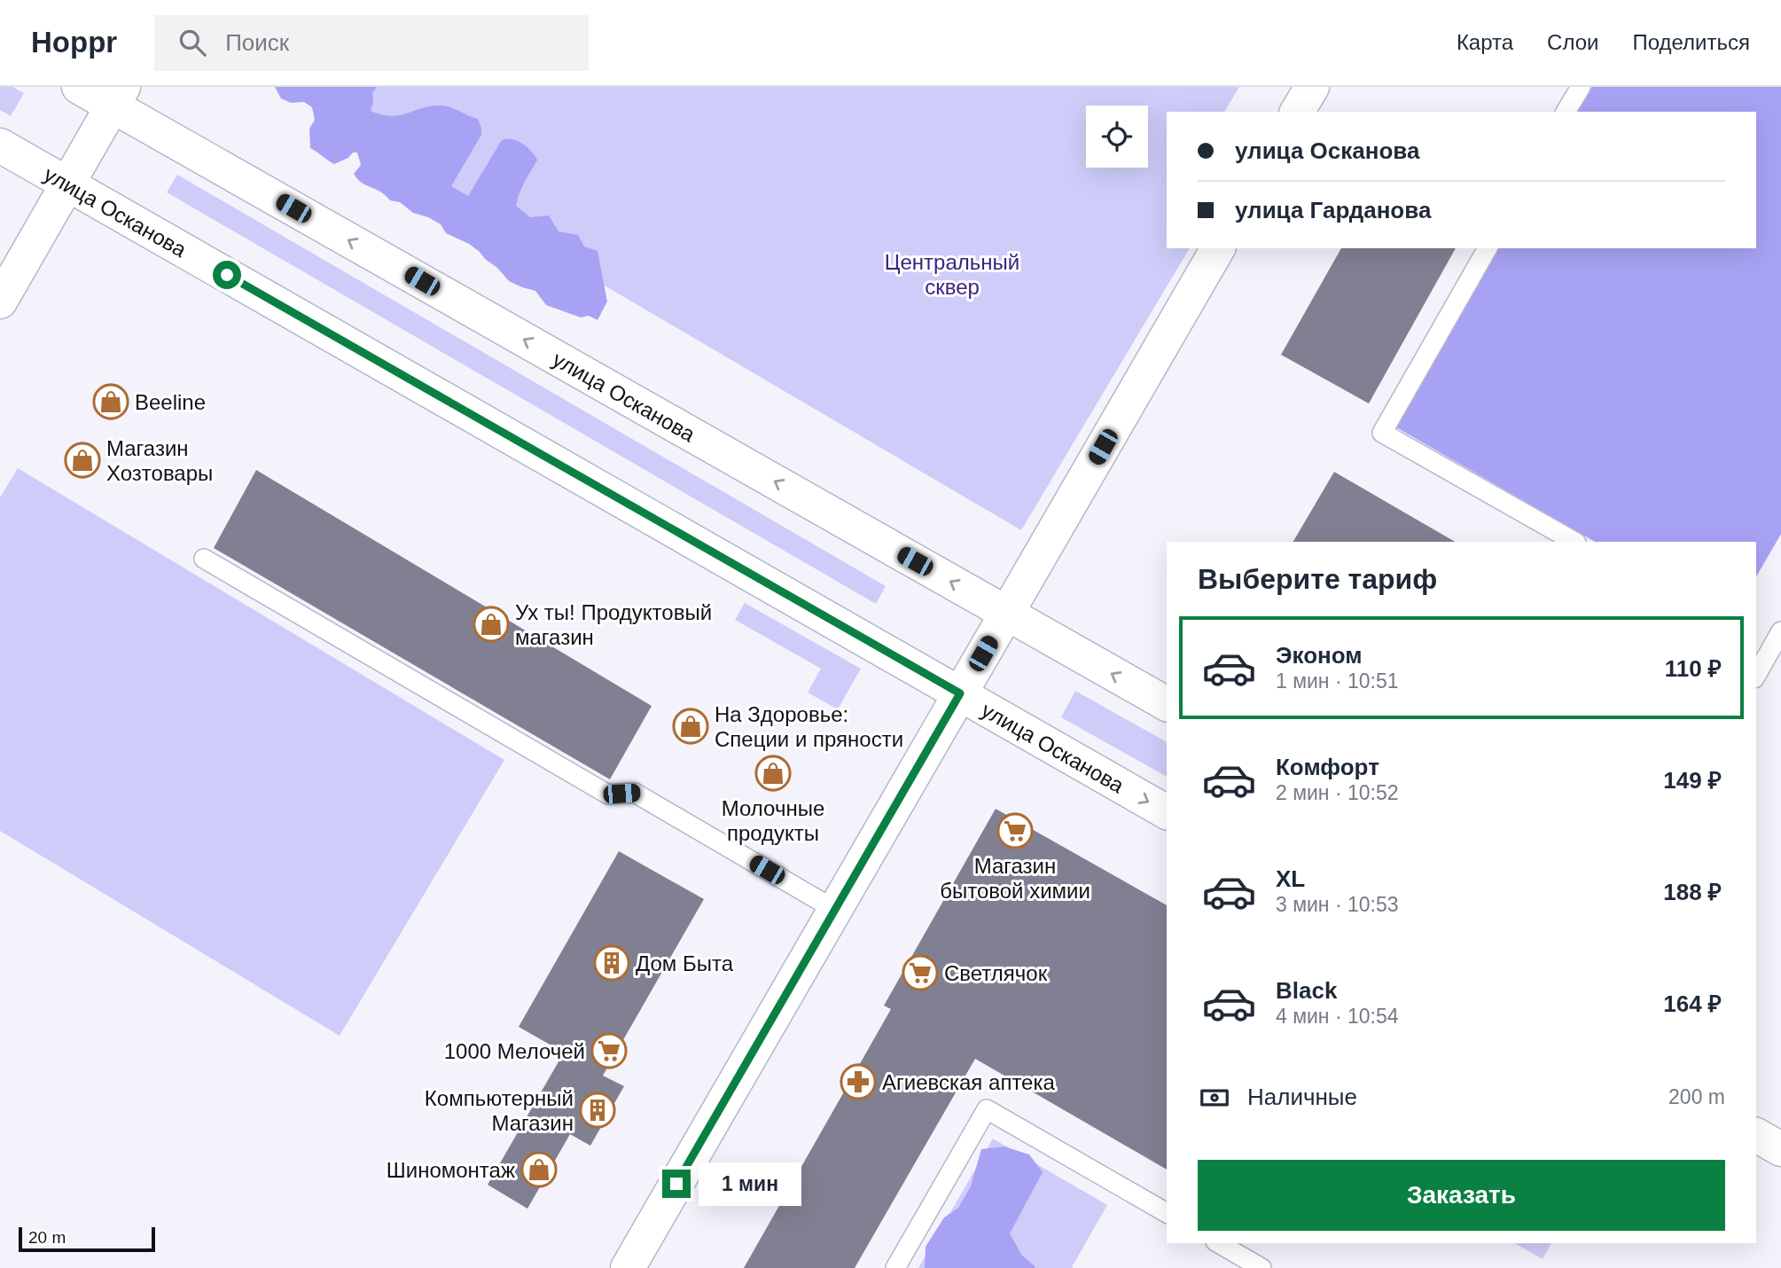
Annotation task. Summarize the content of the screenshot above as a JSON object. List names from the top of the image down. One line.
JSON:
{"streets":{"street":["улица Осканова"]},"parks":["Центральный сквер"],"places":{"shop":["Beeline","Магазин Хозтовары","Ух ты! Продуктовый магазин","На Здоровье: Специи и пряности","Молочные продукты","Шиномонтаж"],"supermarket":["Магазин бытовой химии","Светлячок","1000 Мелочей"],"building":["Дом Быта","Компьютерный Магазин"],"pharmacy":["Агиевская аптека"]},"scale_bar":"20 m","page":{"header":"Hoppr","search":"Поиск","nav":["Карта","Слои","Поделиться"],"banner":["улица Осканова","улица Гарданова"],"heading":"Выберите тариф","list":[{"name":"Эконом","note":"1 мин · 10:51","value":"110 ₽"},{"name":"Комфорт","note":"2 мин · 10:52","value":"149 ₽"},{"name":"XL","note":"3 мин · 10:53","value":"188 ₽"},{"name":"Black","note":"4 мин · 10:54","value":"164 ₽"}],"pay":["Наличные","200 m"],"buttons":"Заказать","bubble":"1 мин","scale":"20 m"}}
